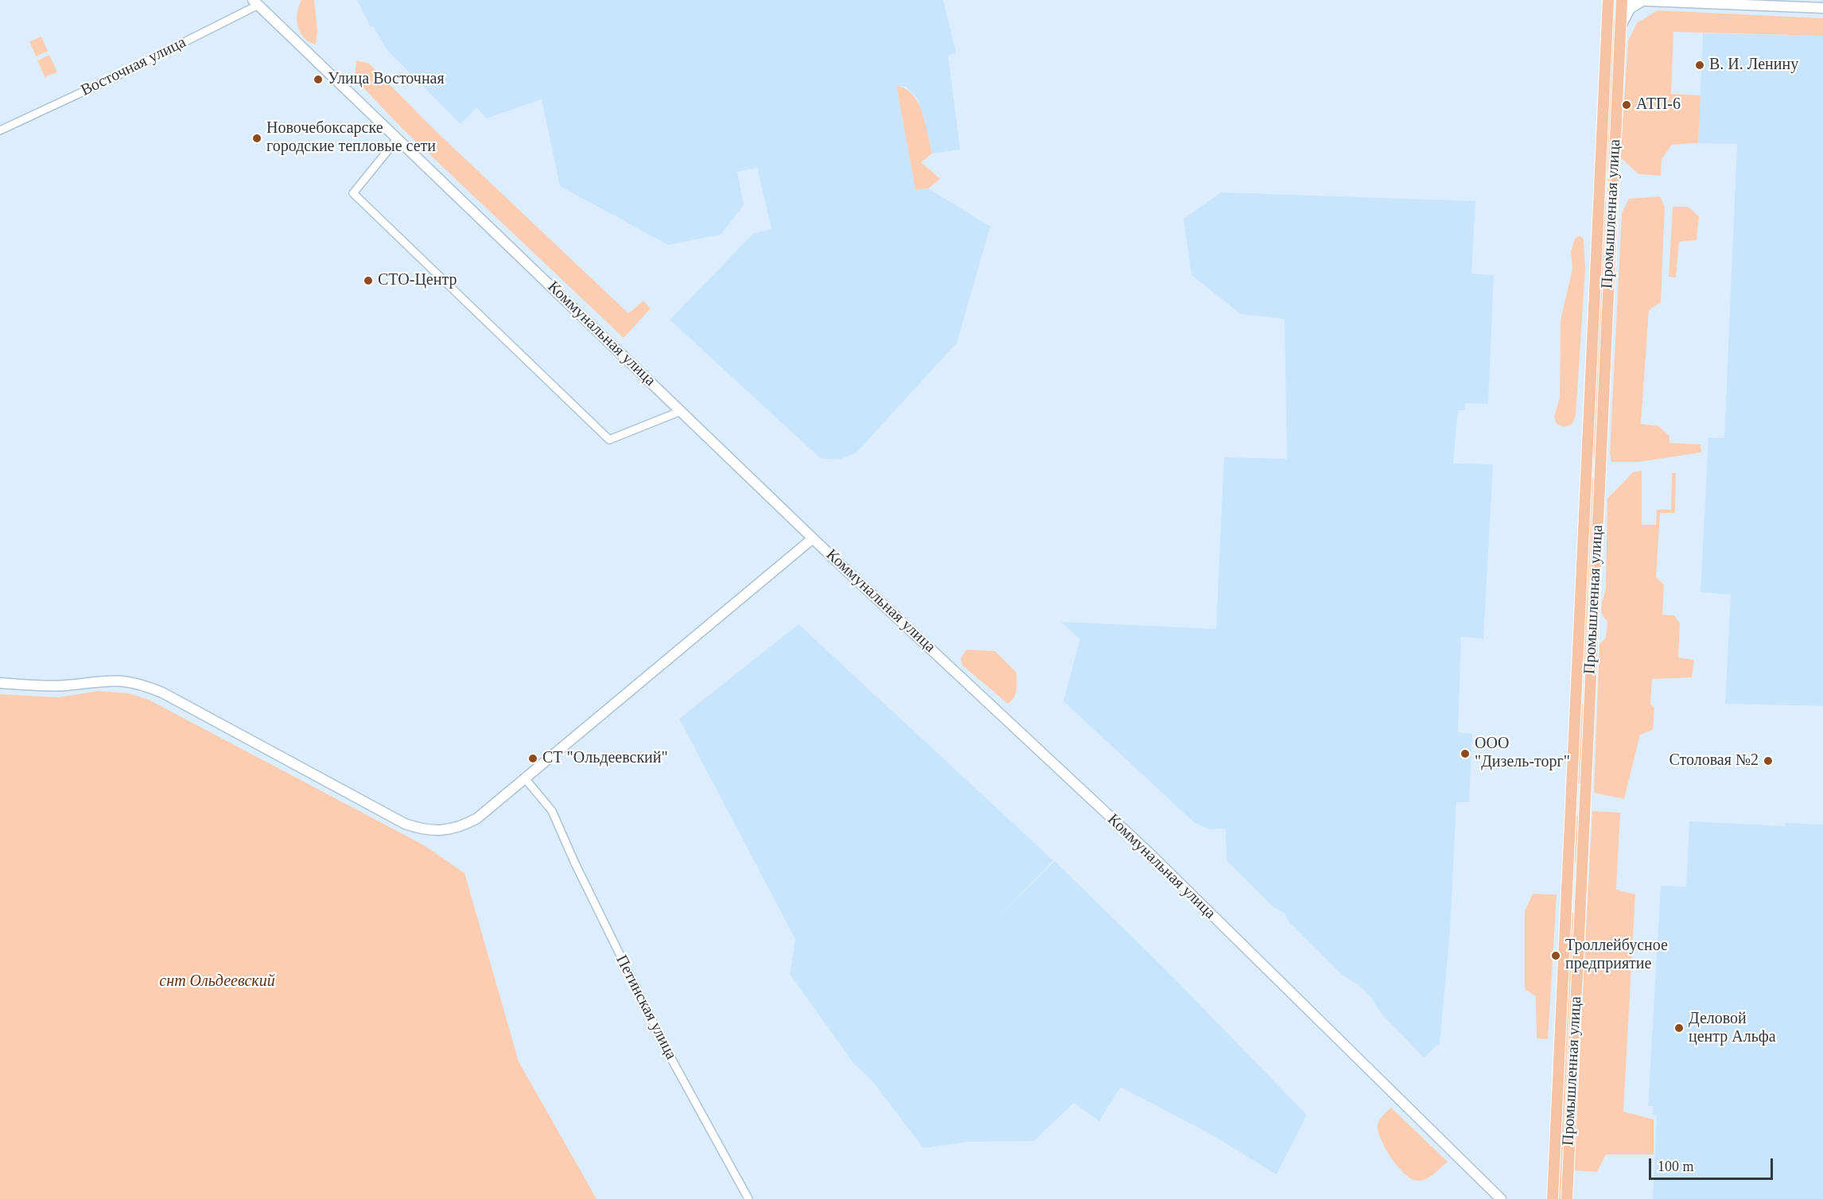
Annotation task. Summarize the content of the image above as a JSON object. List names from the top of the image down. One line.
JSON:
{"streets":{"main road":["Промышленная улица","Коммунальная улица"],"street":["Восточная улица","Петинская улица"]},"crossings":[["Восточная улица","Коммунальная улица"]],"parks":["снт Ольдеевский"],"places":["В. И. Ленину","Улица Восточная","АТП-6","Новочебоксарске городские тепловые сети","СТО-Центр","ООО \"Дизель-торг\"","СТ \"Ольдеевский\"","Столовая №2","Троллейбусное предприятие","Деловой центр Альфа"],"scale_bar":"100 m"}
